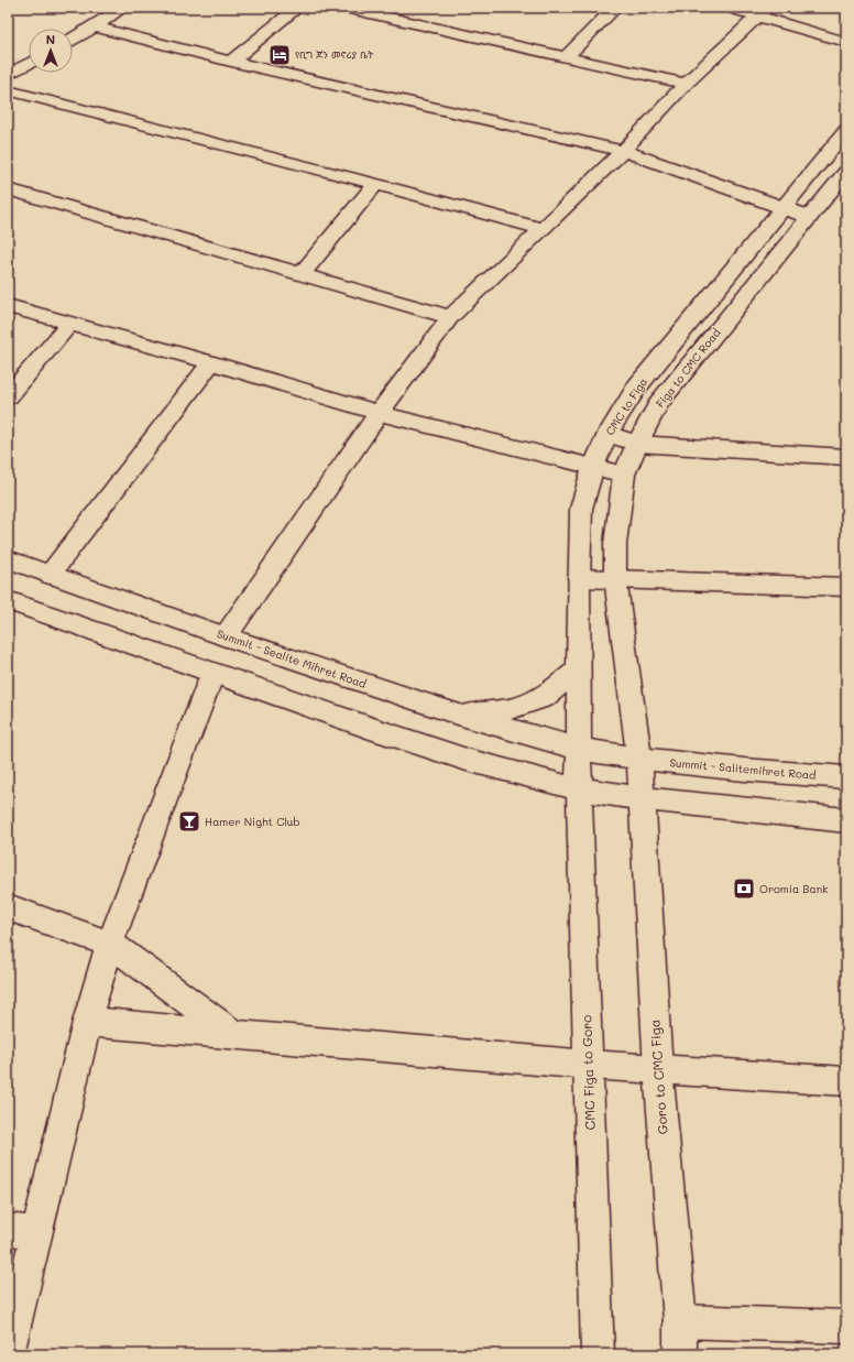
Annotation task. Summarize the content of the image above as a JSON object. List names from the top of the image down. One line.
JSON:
{"streets":{"street":["Figa to CMC Road","CMC to Figa","Summit - Sealite Mihret Road","Summit - Salitemihret Road","CMC Figa to Goro","Goro to CMC Figa"]},"crossings":[["Figa to CMC Road","Summit - Salitemihret Road"],["Figa to CMC Road","Goro to CMC Figa"],["CMC to Figa","Summit - Sealite Mihret Road"],["CMC to Figa","CMC Figa to Goro"],["Summit - Sealite Mihret Road","CMC Figa to Goro"],["Summit - Salitemihret Road","Goro to CMC Figa"]],"places":{"hotel":["የቢግ ጆን መኖሪያ ቤት"],"bar":["Hamer Night Club"],"bank":["Oromia Bank"]},"north":"top"}
